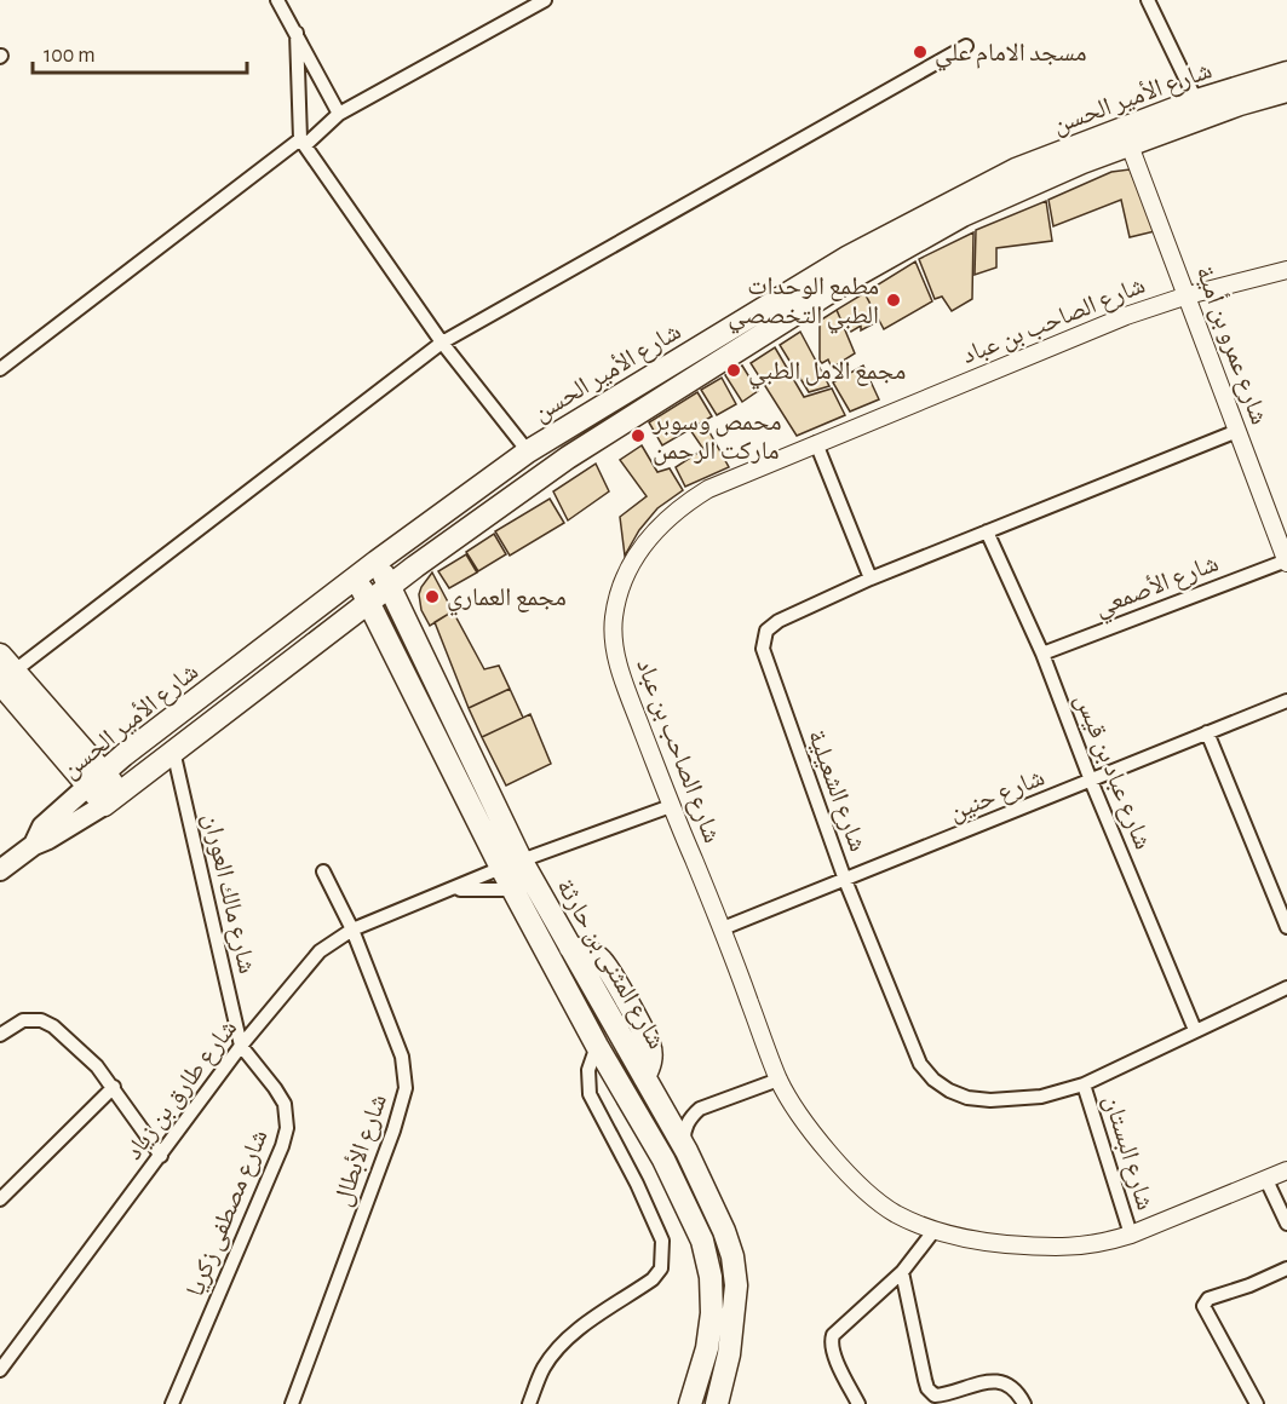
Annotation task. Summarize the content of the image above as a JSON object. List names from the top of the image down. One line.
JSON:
{"streets":{"highway":["شارع الأمير الحسن","شارع المثنى بن حارثة"],"street":["شارع الصاحب بن عباد","شارع عمرو بن أمية","شارع الأصمعي","شارع عباد بن قيس","شارع الشعيلية","شارع حنين","شارع مالك العوران","شارع طارق بن زياد","شارع الأبطال","شارع البستان","شارع مصطفى زكريا"]},"crossings":[["شارع الأمير الحسن","شارع عمرو بن أمية"],["شارع الأمير الحسن","شارع مالك العوران"],["شارع الأمير الحسن","شارع المثنى بن حارثة"],["شارع الصاحب بن عباد","شارع عمرو بن أمية"],["شارع الصاحب بن عباد","شارع حنين"],["شارع الصاحب بن عباد","شارع طارق بن زياد"],["شارع الصاحب بن عباد","شارع البستان"],["شارع عمرو بن أمية","شارع الأصمعي"],["شارع عمرو بن أمية","شارع الشعيلية"],["شارع الأصمعي","شارع عباد بن قيس"],["شارع عباد بن قيس","شارع الشعيلية"],["شارع عباد بن قيس","شارع حنين"],["شارع الشعيلية","شارع حنين"],["شارع الشعيلية","شارع البستان"],["شارع مالك العوران","شارع طارق بن زياد"],["شارع مالك العوران","شارع مصطفى زكريا"],["شارع المثنى بن حارثة","شارع طارق بن زياد"],["شارع طارق بن زياد","شارع الأبطال"],["شارع طارق بن زياد","شارع مصطفى زكريا"]],"places":["مسجد الامام علي","مطمع الوحدات الطبي التخصصي","مجمع الامل الطبي","محمص وسوبر ماركت الرحمن","مجمع العماري"],"scale_bar":"100 m"}
